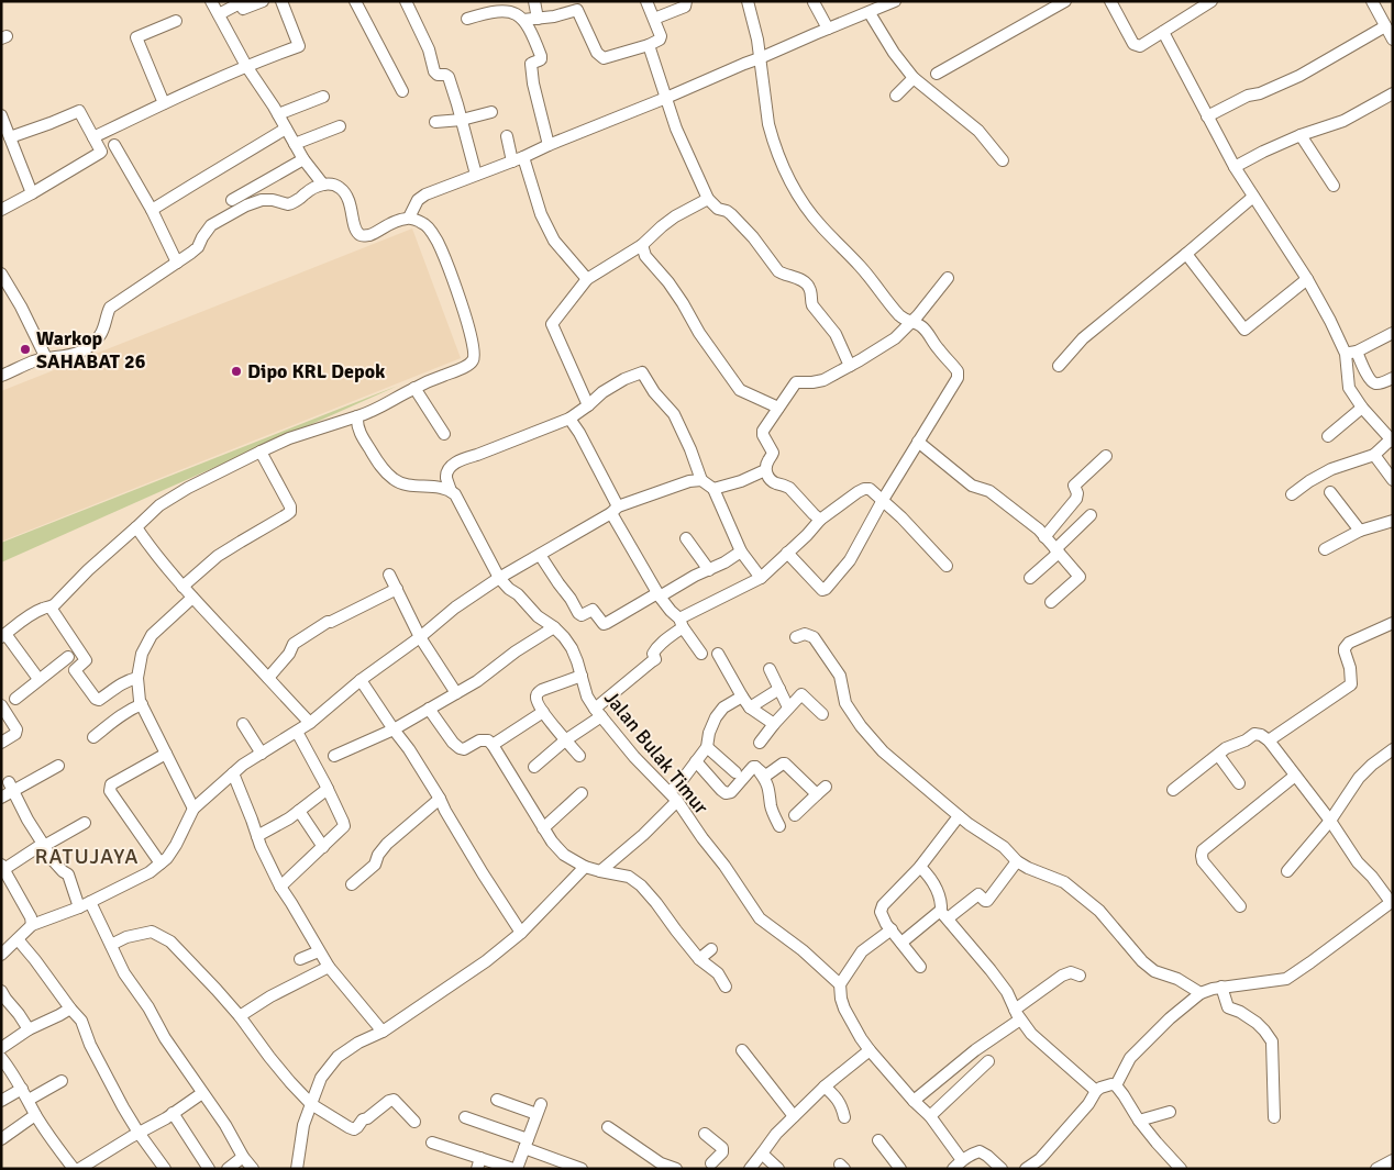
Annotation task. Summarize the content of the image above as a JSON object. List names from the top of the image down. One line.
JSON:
{"streets":{"street":["Jalan Bulak Timur"]},"districts":["RATUJAYA"],"places":["Warkop SAHABAT 26","Dipo KRL Depok"]}
